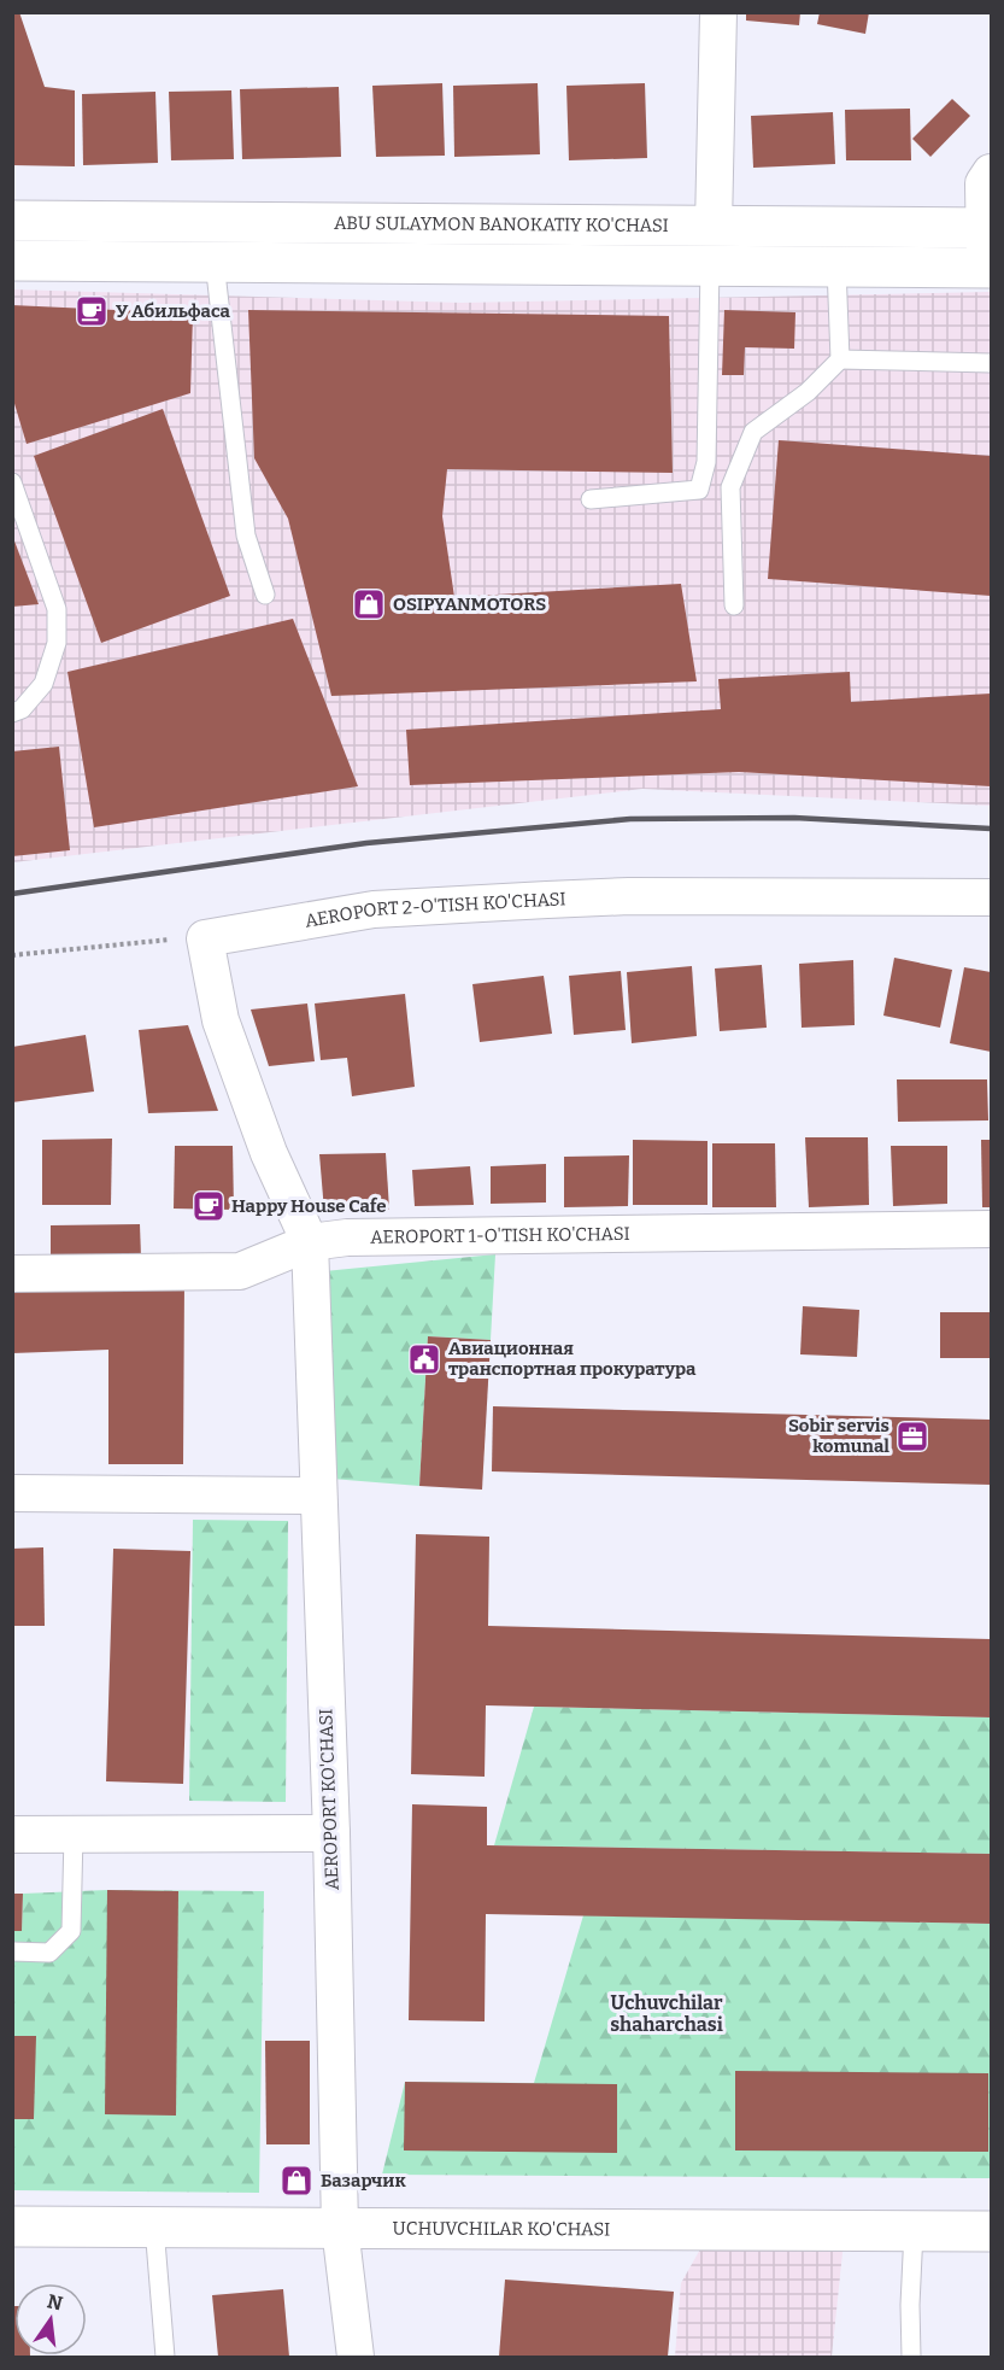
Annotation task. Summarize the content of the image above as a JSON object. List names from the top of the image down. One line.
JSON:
{"streets":{"main road":["ABU SULAYMON BANOKATIY KO'CHASI","UCHUVCHILAR KO'CHASI"],"street":["AEROPORT 2-O'TISH KO'CHASI","AEROPORT 1-O'TISH KO'CHASI","AEROPORT KO'CHASI"]},"crossings":[["AEROPORT 1-O'TISH KO'CHASI","AEROPORT KO'CHASI"],["AEROPORT KO'CHASI","UCHUVCHILAR KO'CHASI"]],"districts":["Uchuvchilar shaharchasi"],"places":{"cafe":["У Абильфаса","Happy House Cafe"],"shop":["OSIPYANMOTORS","Базарчик"],"public building":["Авиационная транспортная прокуратура"],"office":["Sobir servis komunal"]},"north":"top"}
